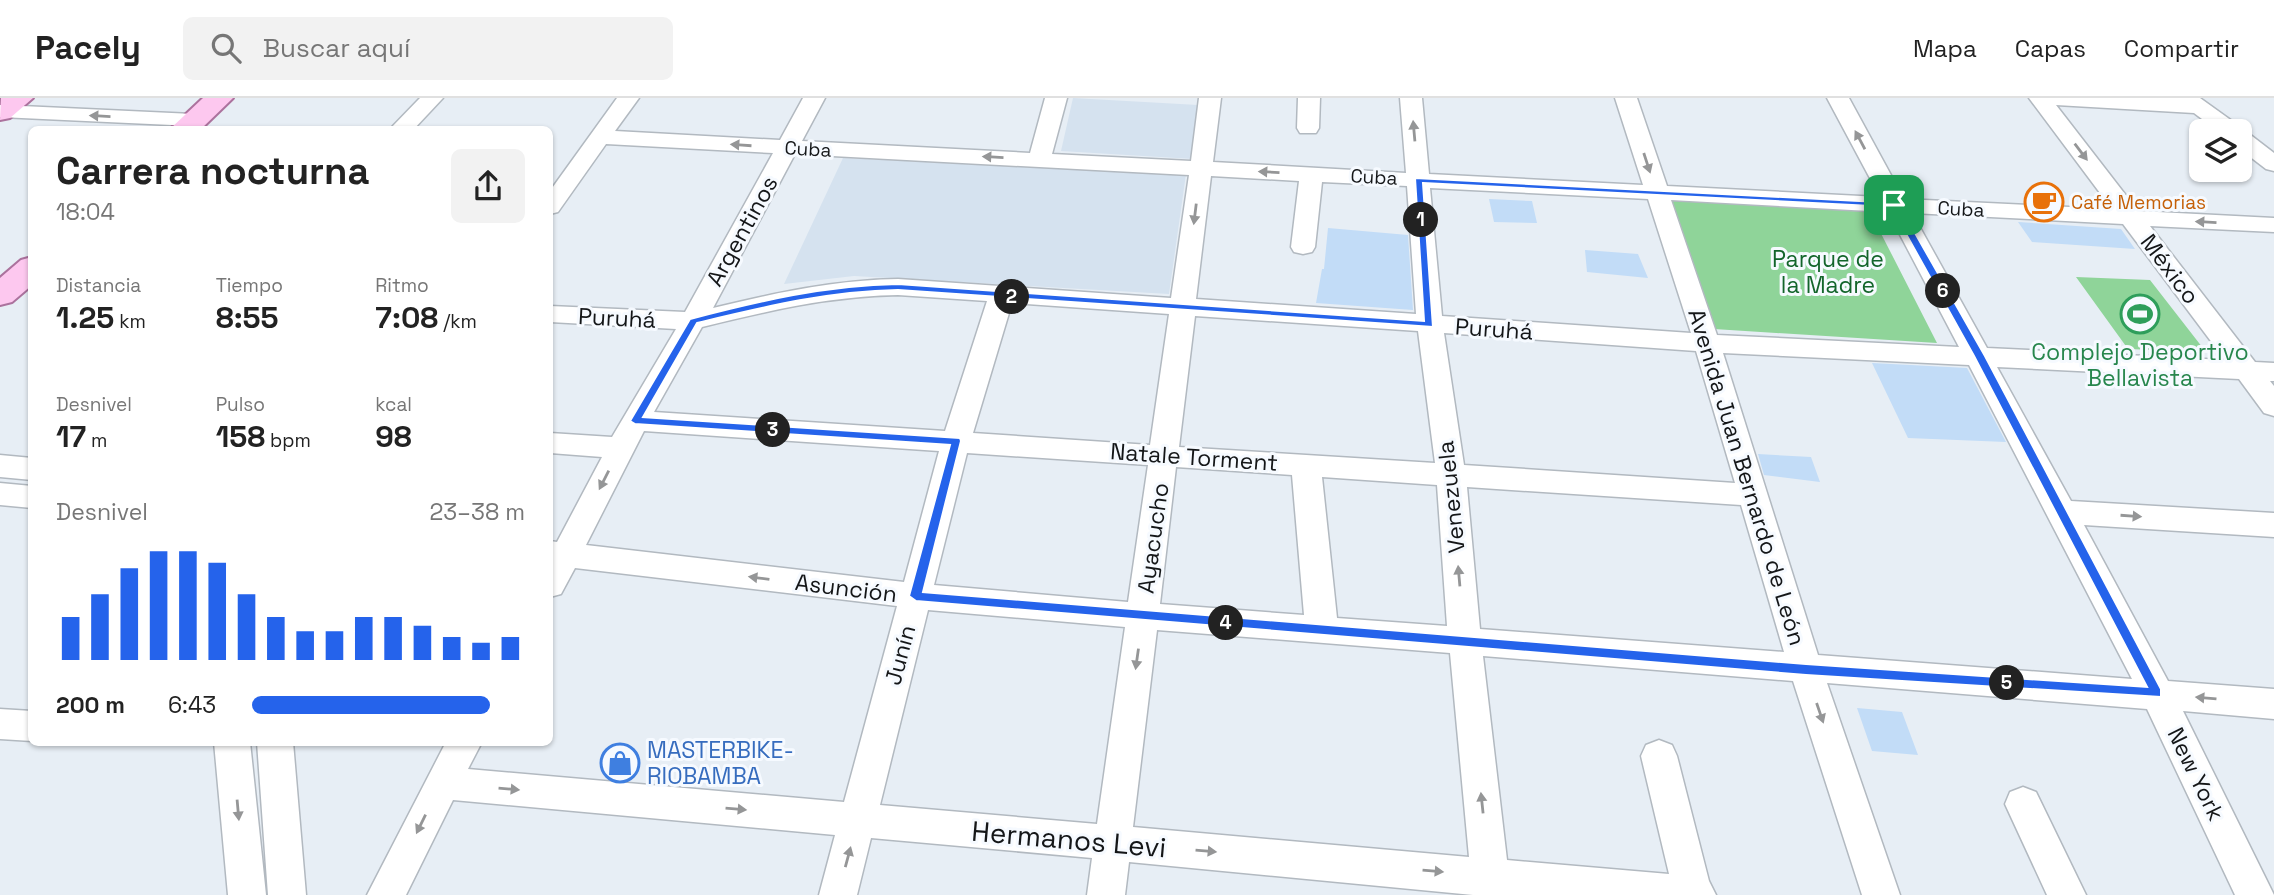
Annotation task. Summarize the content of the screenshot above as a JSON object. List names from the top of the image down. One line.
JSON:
{"streets":{"street":["Cuba","Argentinos","México","Puruhá","Natale Torment","Avenida Juan Bernardo de León","Venezuela","Ayacucho","Asunción","Junín","New York","Hermanos Levi"]},"crossings":[["Cuba","Argentinos"],["Cuba","México"],["Cuba","Avenida Juan Bernardo de León"],["Cuba","Venezuela"],["Cuba","Ayacucho"],["Cuba","New York"],["Argentinos","Puruhá"],["Argentinos","Natale Torment"],["Argentinos","Asunción"],["México","Puruhá"],["Puruhá","Avenida Juan Bernardo de León"],["Puruhá","Venezuela"],["Puruhá","Ayacucho"],["Puruhá","Junín"],["Puruhá","New York"],["Natale Torment","Avenida Juan Bernardo de León"],["Natale Torment","Venezuela"],["Natale Torment","Ayacucho"],["Natale Torment","Junín"],["Avenida Juan Bernardo de León","Asunción"],["Venezuela","Asunción"],["Venezuela","Hermanos Levi"],["Ayacucho","Asunción"],["Ayacucho","Hermanos Levi"],["Asunción","Junín"],["Asunción","New York"],["Junín","Hermanos Levi"]],"one_way":["Cuba","México","Ayacucho","Hermanos Levi"],"parks":["Parque de la Madre"],"places":{"cafe":["Café Memorias"],"sports":["Complejo Deportivo Bellavista"],"shop":["MASTERBIKE- RIOBAMBA"]},"page":{"header":"Pacely","search":"Buscar aquí","nav":["Mapa","Capas","Compartir"],"heading":["Carrera nocturna","18:04"],"pins":["1","6","2","3","4","5"],"stats":[["Distancia","1.25 km"],["Tiempo","8:55"],["Ritmo","7:08 /km"],["Desnivel","17 m"],["Pulso","158 bpm"],["kcal","98"]],"chart":["Desnivel","23–38 m"],"list":[{"name":"200 m","note":"6:43"}]}}
